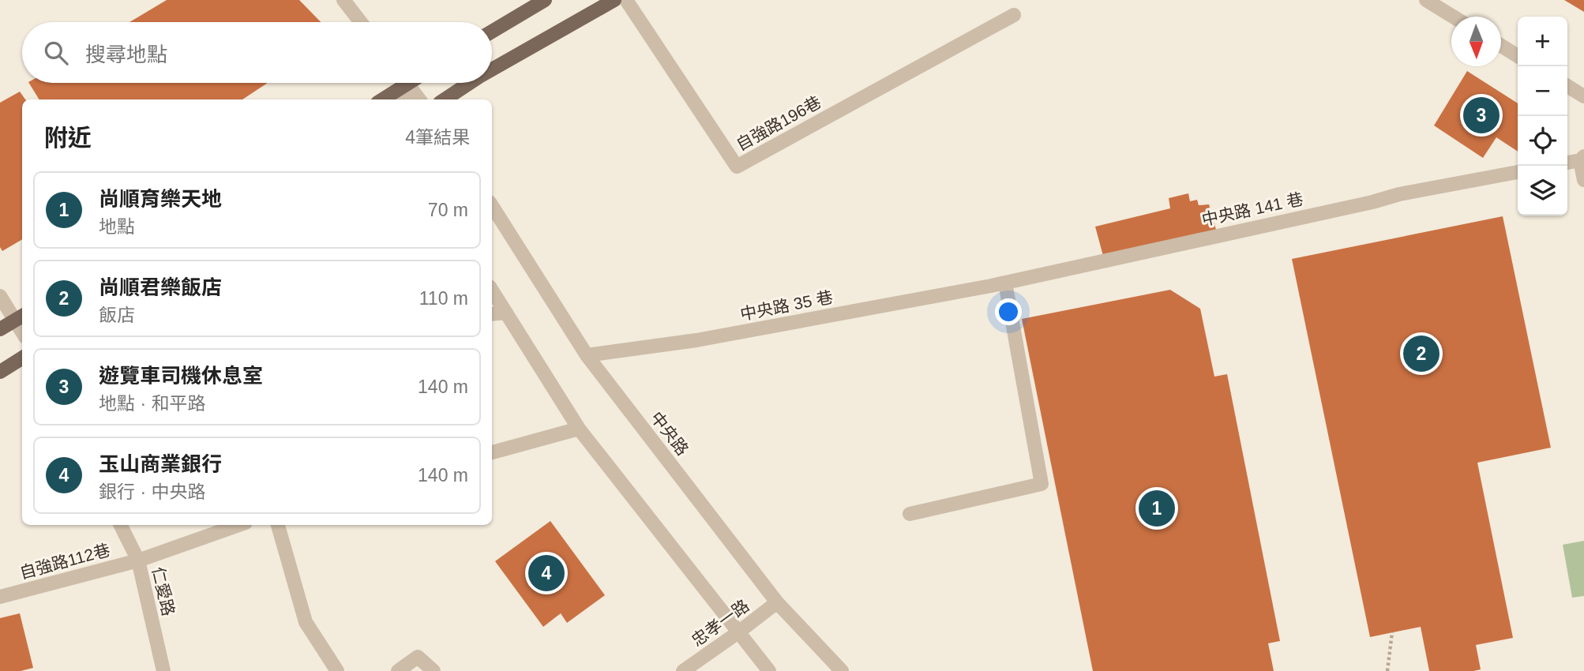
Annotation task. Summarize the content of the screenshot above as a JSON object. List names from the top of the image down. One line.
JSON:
{"streets":{"street":["自強路196巷","中央路 141 巷","中央路 35 巷","中央路","自強路112巷","仁愛路","忠孝一路"]},"crossings":[["中央路 141 巷","中央路 35 巷"],["中央路 35 巷","中央路"],["中央路","忠孝一路"],["自強路112巷","仁愛路"]],"north":"bottom","page":{"map_buttons":["+","−"],"search":"搜尋地點","pins":["3","2","1","4"],"heading":["附近","4筆結果"],"list":[{"mark":"1","name":"尚順育樂天地","note":"地點","value":"70 m"},{"mark":"2","name":"尚順君樂飯店","note":"飯店","value":"110 m"},{"mark":"3","name":"遊覽車司機休息室","note":"地點 · 和平路","value":"140 m"},{"mark":"4","name":"玉山商業銀行","note":"銀行 · 中央路","value":"140 m"}]}}
